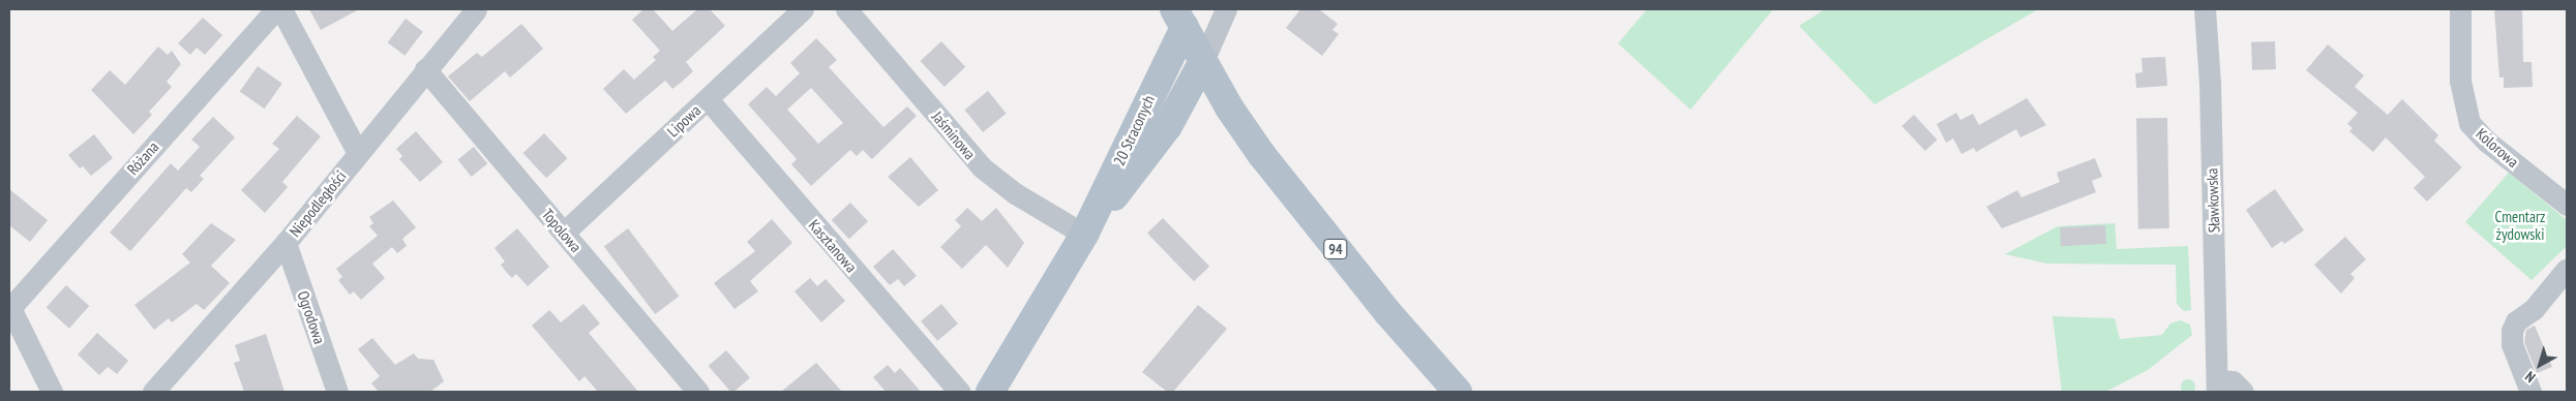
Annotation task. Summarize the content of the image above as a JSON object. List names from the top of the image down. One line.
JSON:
{"streets":{"main road":["20 Straconych","94"],"street":["Lipowa","Jaśminowa","Kolorowa","Różana","Sławkowska","Niepodległości","Topolowa","Kasztanowa","Ogrodowa"]},"crossings":[["Lipowa","Topolowa"],["Lipowa","Kasztanowa"],["20 Straconych","Jaśminowa"],["20 Straconych","94"],["Niepodległości","Topolowa"],["Niepodległości","Ogrodowa"]],"parks":["Cmentarz żydowski"],"north":"bottom left"}
